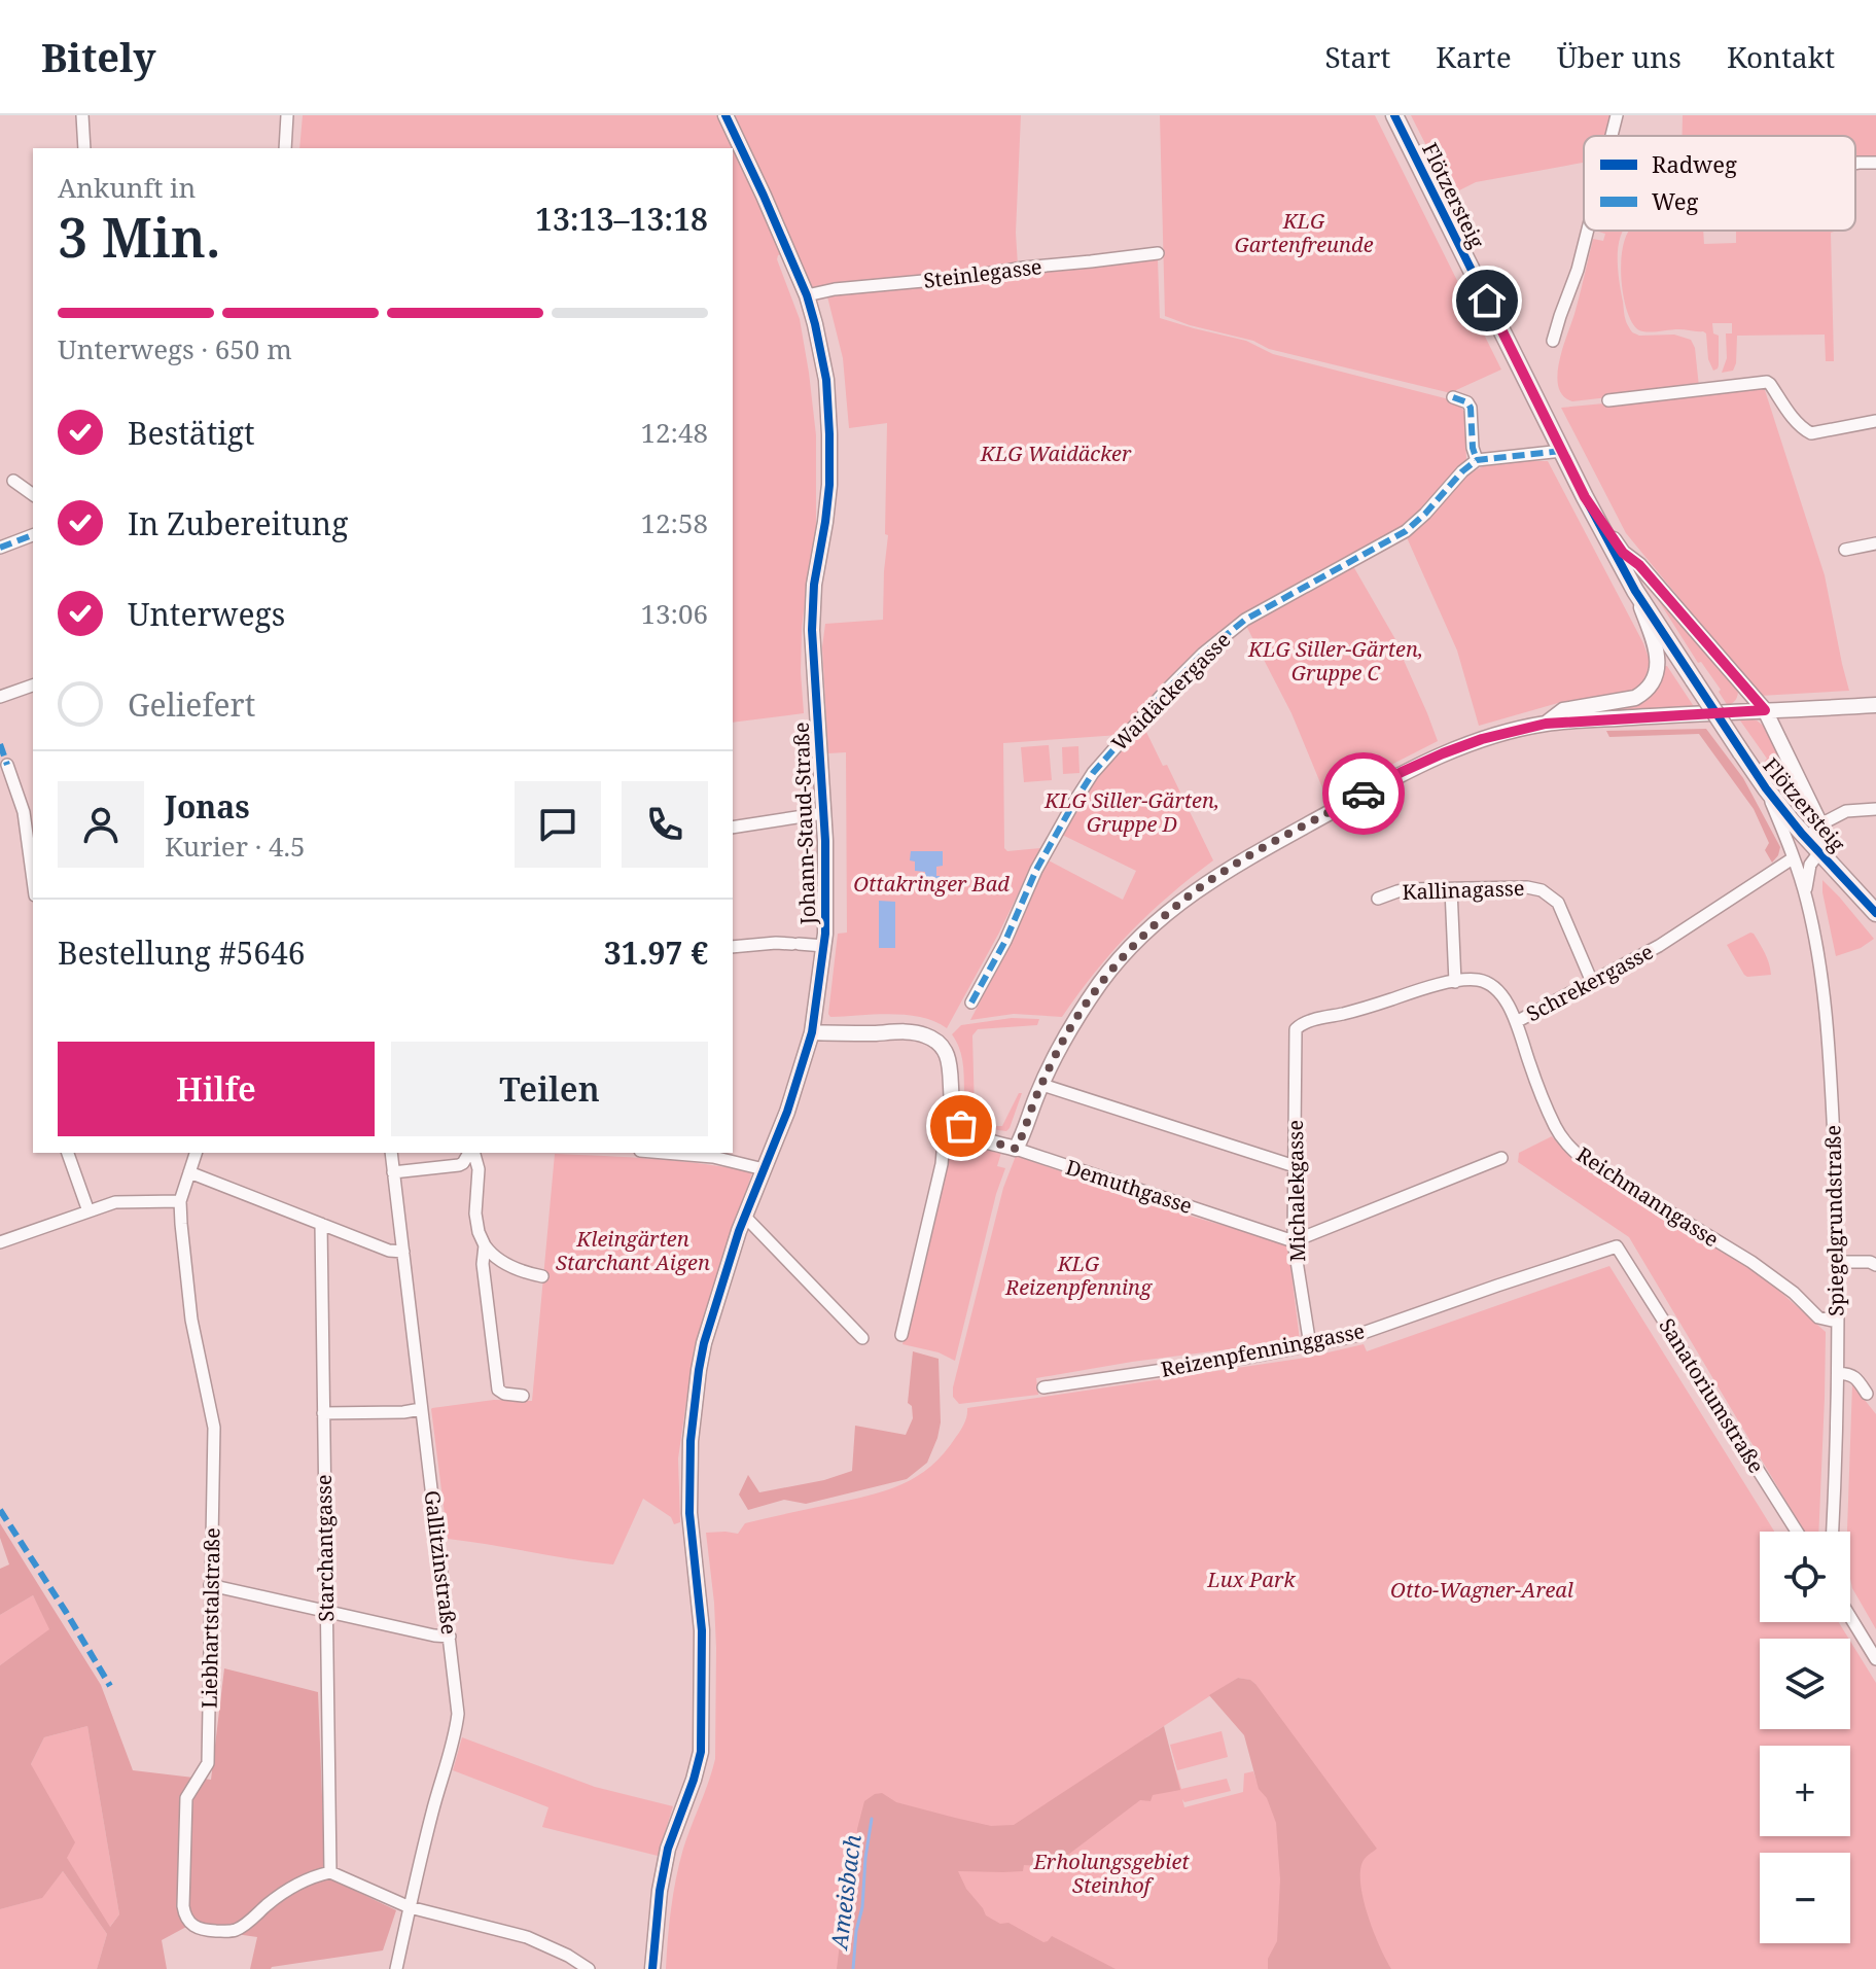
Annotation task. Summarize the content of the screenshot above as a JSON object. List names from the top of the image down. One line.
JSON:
{"streets":{"main road":["Flötzersteig"],"street":["Steinlegasse","Waidäckergasse","Johann-Staud-Straße","Kallinagasse","Schrekergasse","Demuthgasse","Michalekgasse","Reichmanngasse","Spiegelgrundstraße","Reizenpfenninggasse","Sanatoriumstraße","Starchantgasse","Gallitzinstraße","Liebhartstalstraße"]},"crossings":[["Flötzersteig","Spiegelgrundstraße"],["Steinlegasse","Johann-Staud-Straße"],["Kallinagasse","Schrekergasse"],["Schrekergasse","Michalekgasse"],["Schrekergasse","Reichmanngasse"],["Schrekergasse","Spiegelgrundstraße"],["Demuthgasse","Michalekgasse"],["Michalekgasse","Reizenpfenninggasse"],["Reichmanngasse","Spiegelgrundstraße"],["Reizenpfenninggasse","Sanatoriumstraße"],["Starchantgasse","Liebhartstalstraße"]],"water":["Ameisbach"],"parks":["KLG Gartenfreunde","KLG Waidäcker","KLG Siller-Gärten, Gruppe C","KLG Siller-Gärten, Gruppe D","Ottakringer Bad","Kleingärten Starchant Aigen","KLG Reizenpfenning","Lux Park","Otto-Wagner-Areal","Erholungsgebiet Steinhof"],"legend":["Radweg","Weg"],"page":{"header":"Bitely","nav":["Start","Karte","Über uns","Kontakt"],"heading":["3 Min.","Ankunft in","13:13–13:18"],"panel":["Jonas","Kurier · 4.5","Bestellung #5646","31.97 €"],"bar":"Unterwegs · 650 m","list":[["Bestätigt","12:48"],["In Zubereitung","12:58"],["Unterwegs","13:06"],"Geliefert"],"buttons":["Hilfe","Teilen"],"map_buttons":["+","−"]}}
